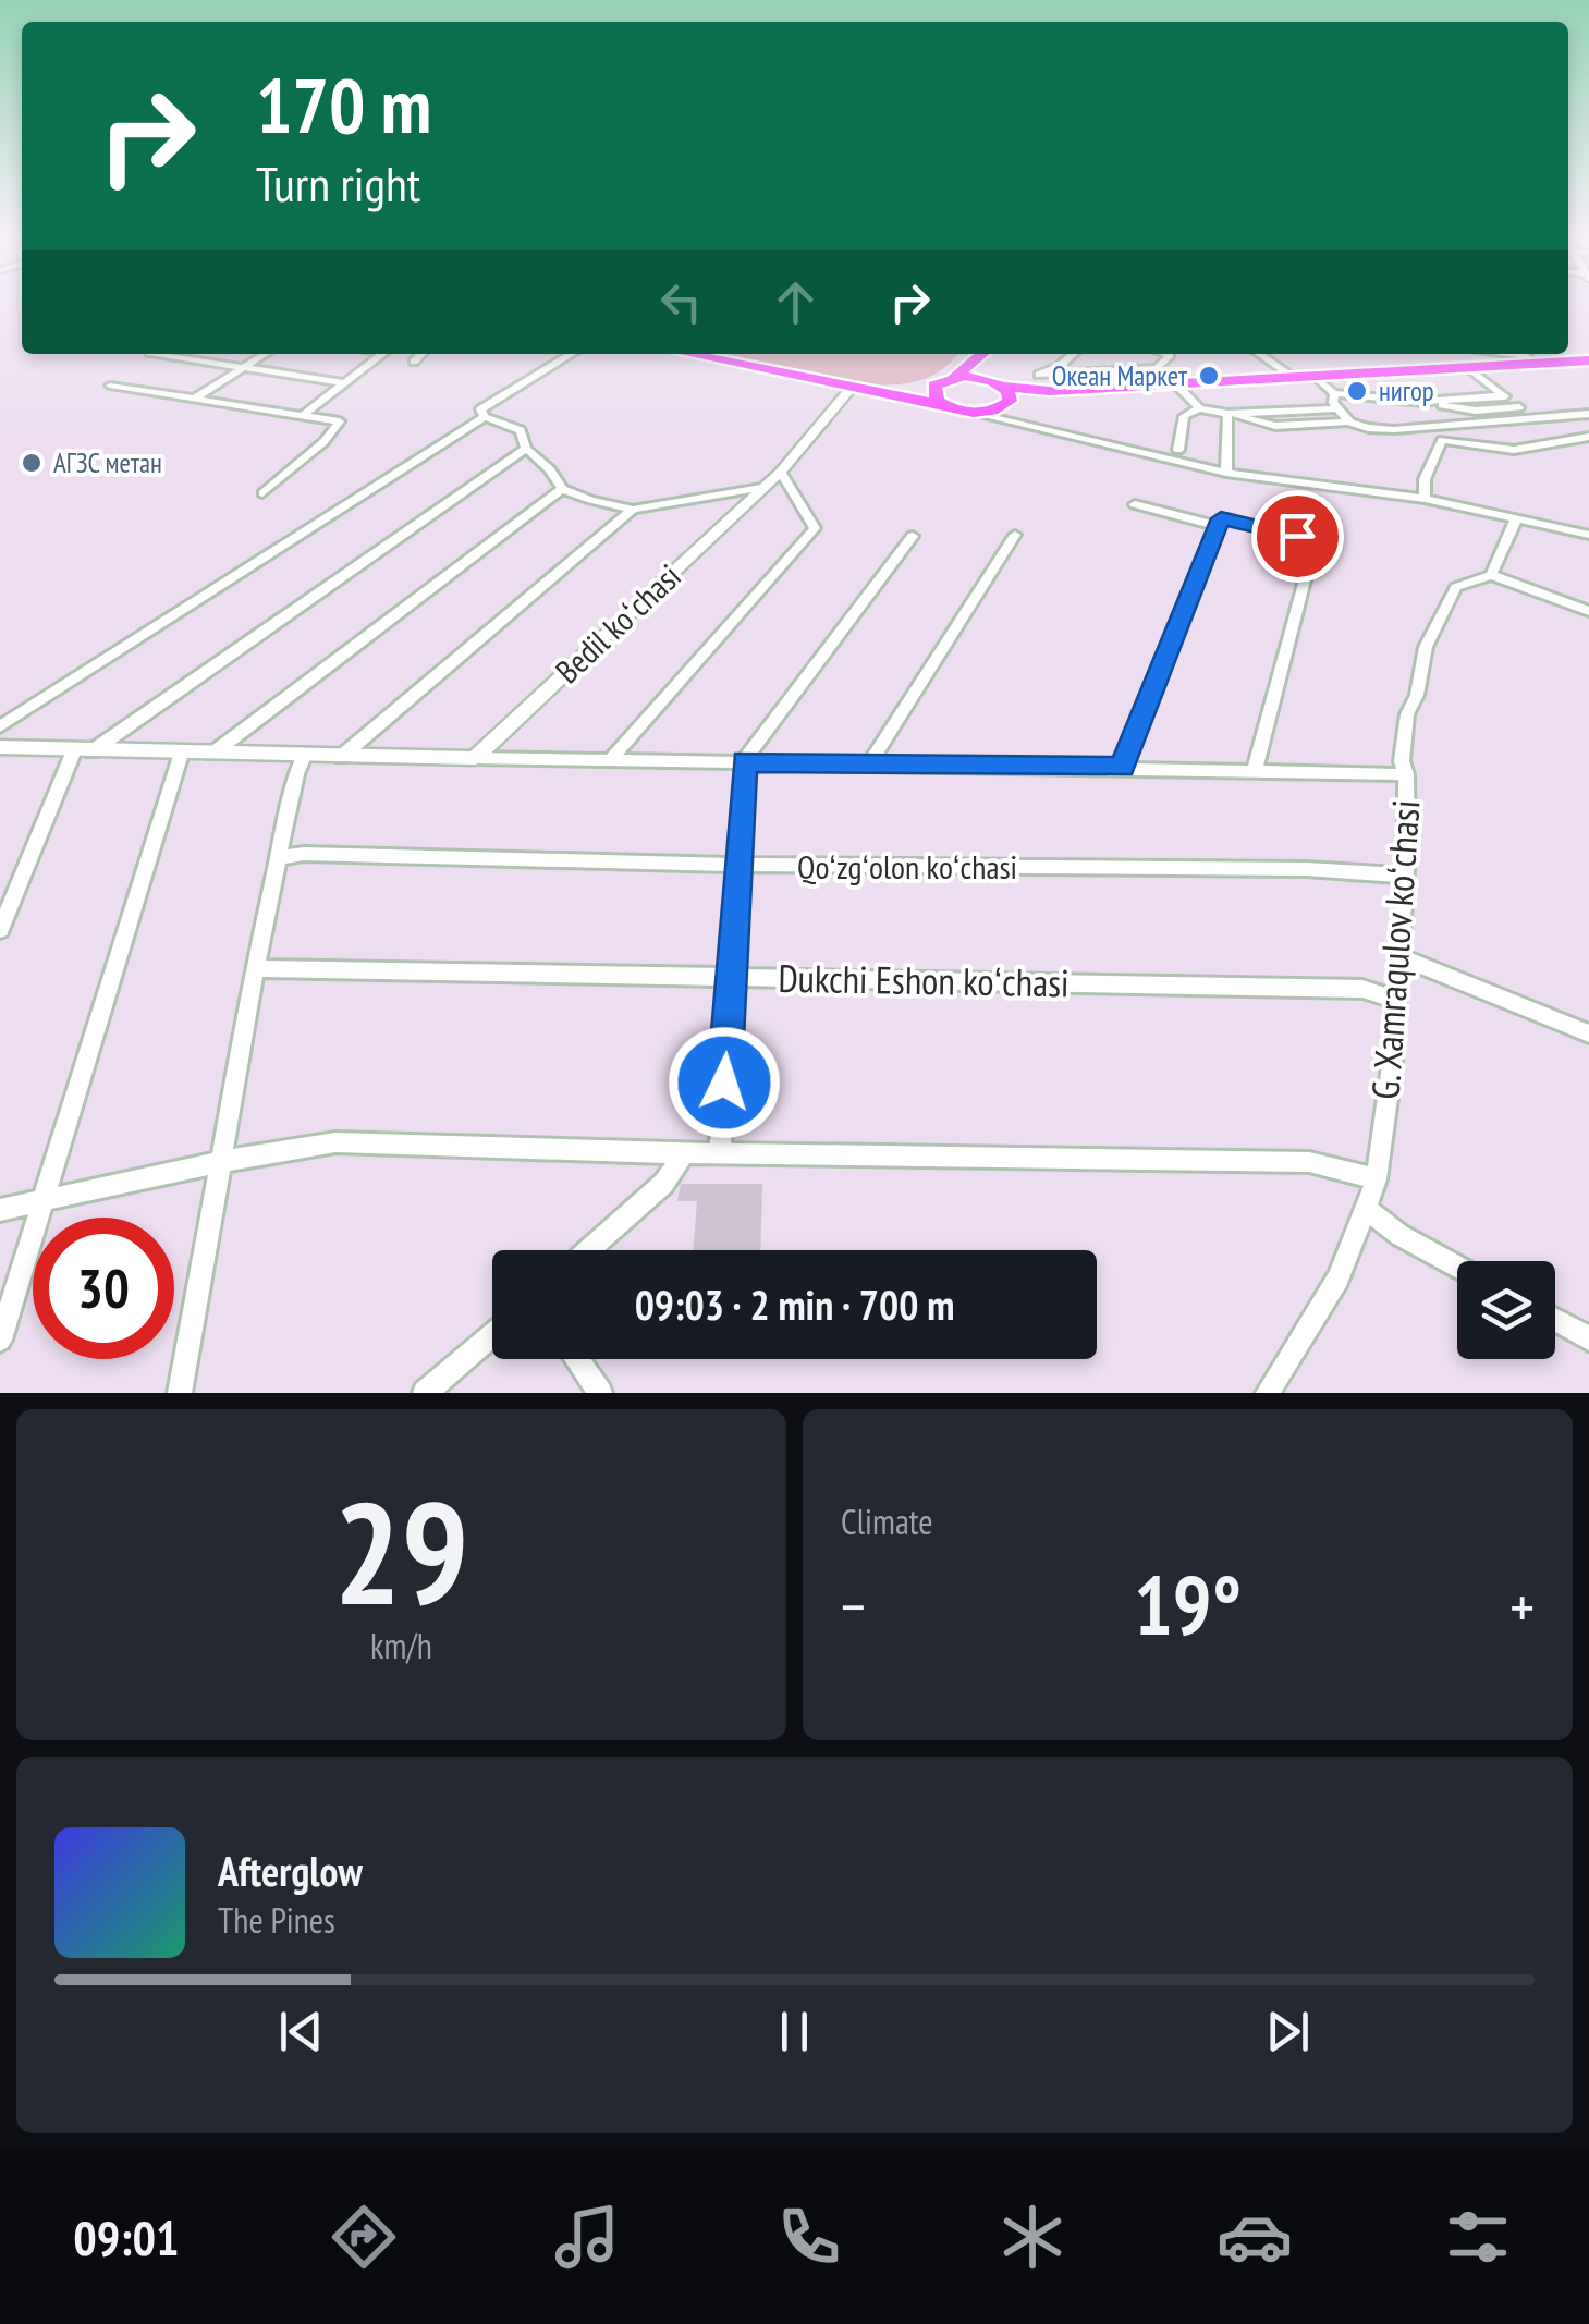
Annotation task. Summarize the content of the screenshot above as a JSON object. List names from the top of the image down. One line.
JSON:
{"streets":{"street":["Bedil koʻchasi","Qoʻzgʻolon koʻchasi","G. Xamraqulov koʻchasi","Dukchi Eshon koʻchasi"]},"crossings":[["Qoʻzgʻolon koʻchasi","G. Xamraqulov koʻchasi"],["G. Xamraqulov koʻchasi","Dukchi Eshon koʻchasi"]],"places":["Океан Маркет","нигор","АГЗС метан"],"page":{"turn":["170 m","Turn right"],"limit":"30","trip":"09:03 · 2 min · 700 m","tile":[["29","km/h"],"Climate"],"heat":["−","19°","+"],"song":["Afterglow","The Pines"],"tabs":"09:01"}}
